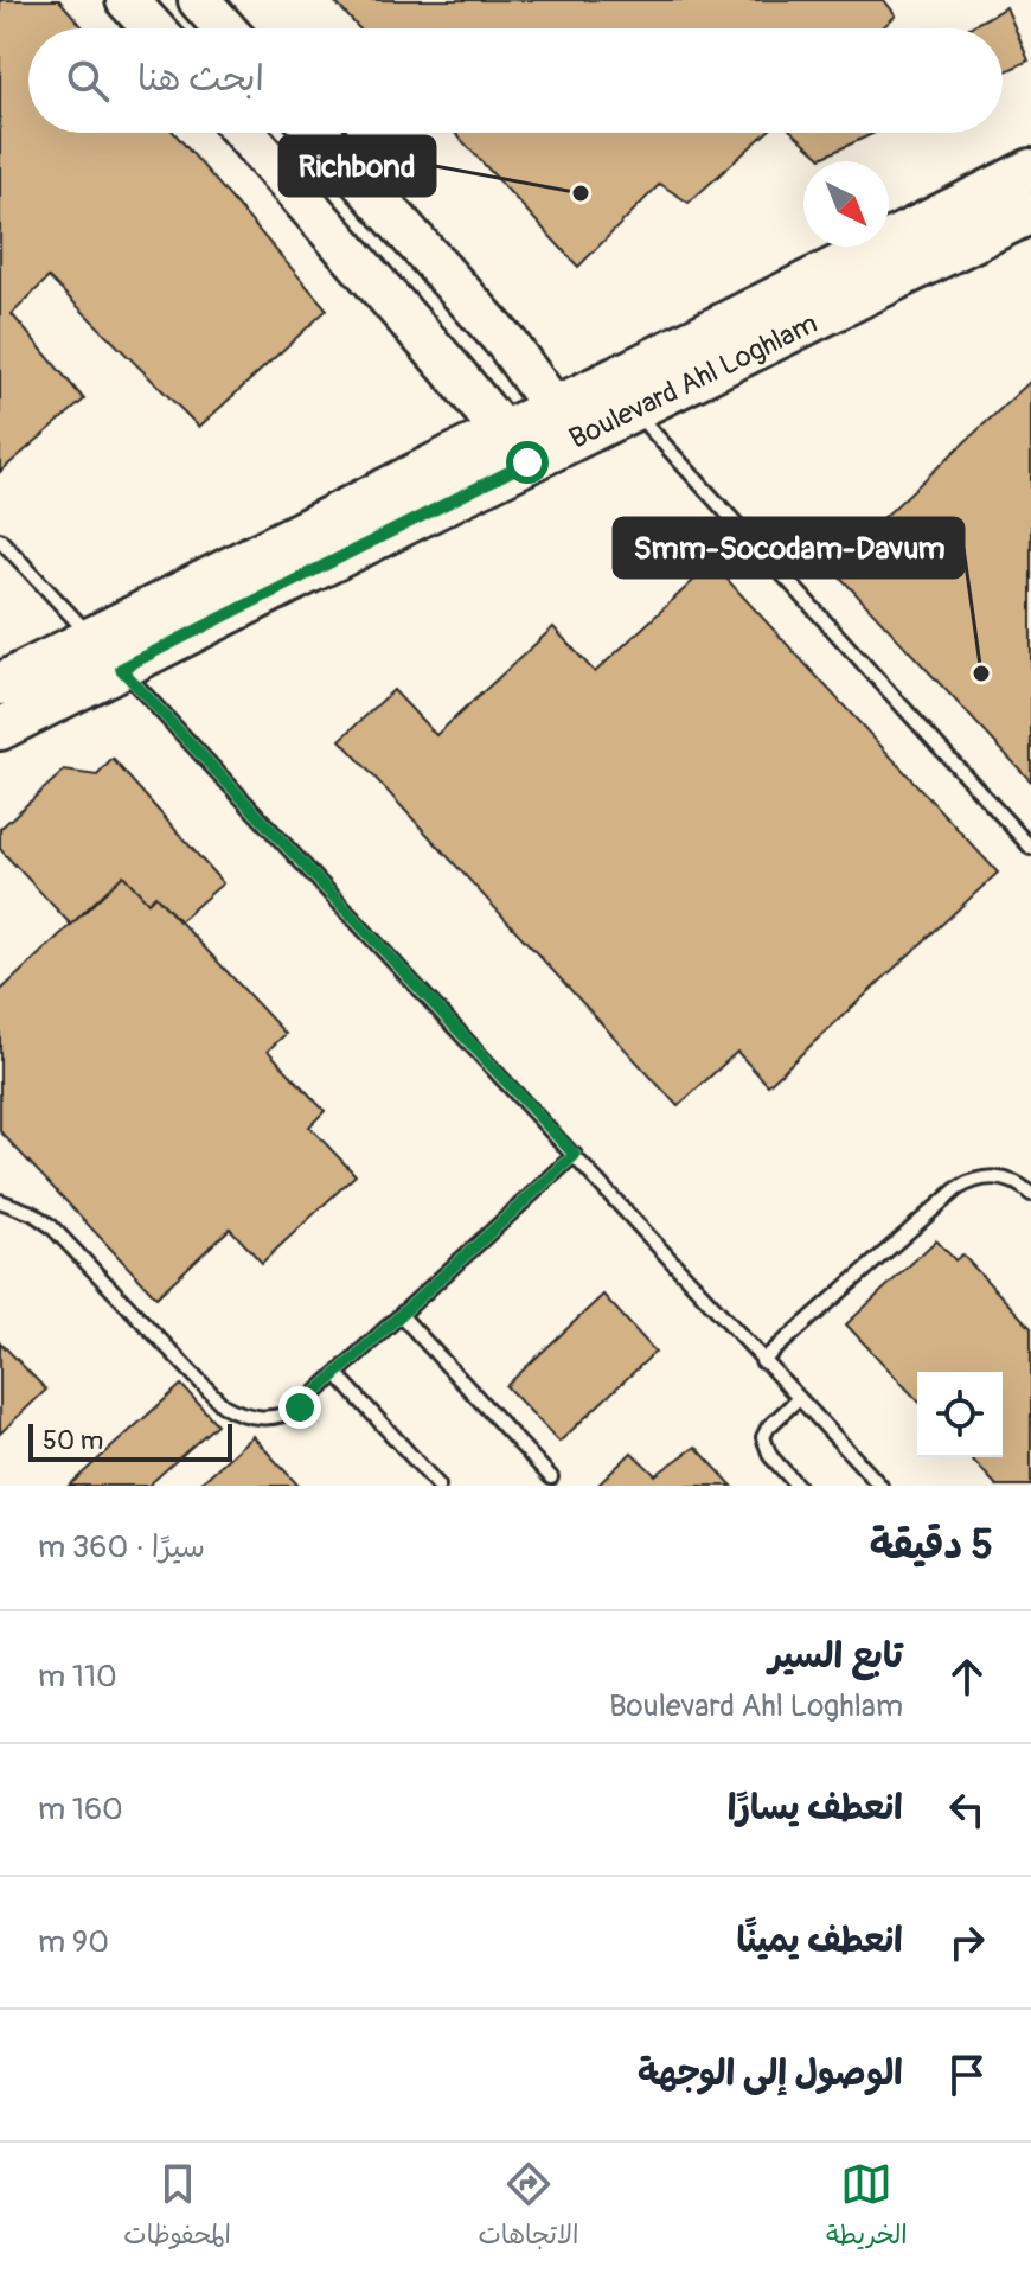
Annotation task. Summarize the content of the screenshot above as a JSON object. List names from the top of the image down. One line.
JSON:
{"streets":{"main road":["Boulevard Ahl Loghlam"]},"places":["Richbond","Smm-Socodam-Davum"],"scale_bar":"50 m","north":"bottom right","page":{"search":"ابحث هنا","scale":"50 m","heading":["5 دقيقة","سيرًا · 360 m"],"list":[["تابع السير","Boulevard Ahl Loghlam","110 m"],["انعطف يسارًا","160 m"],["انعطف يمينًا","90 m"],"الوصول إلى الوجهة"],"nav":["الخريطة","الاتجاهات","المحفوظات"]}}
